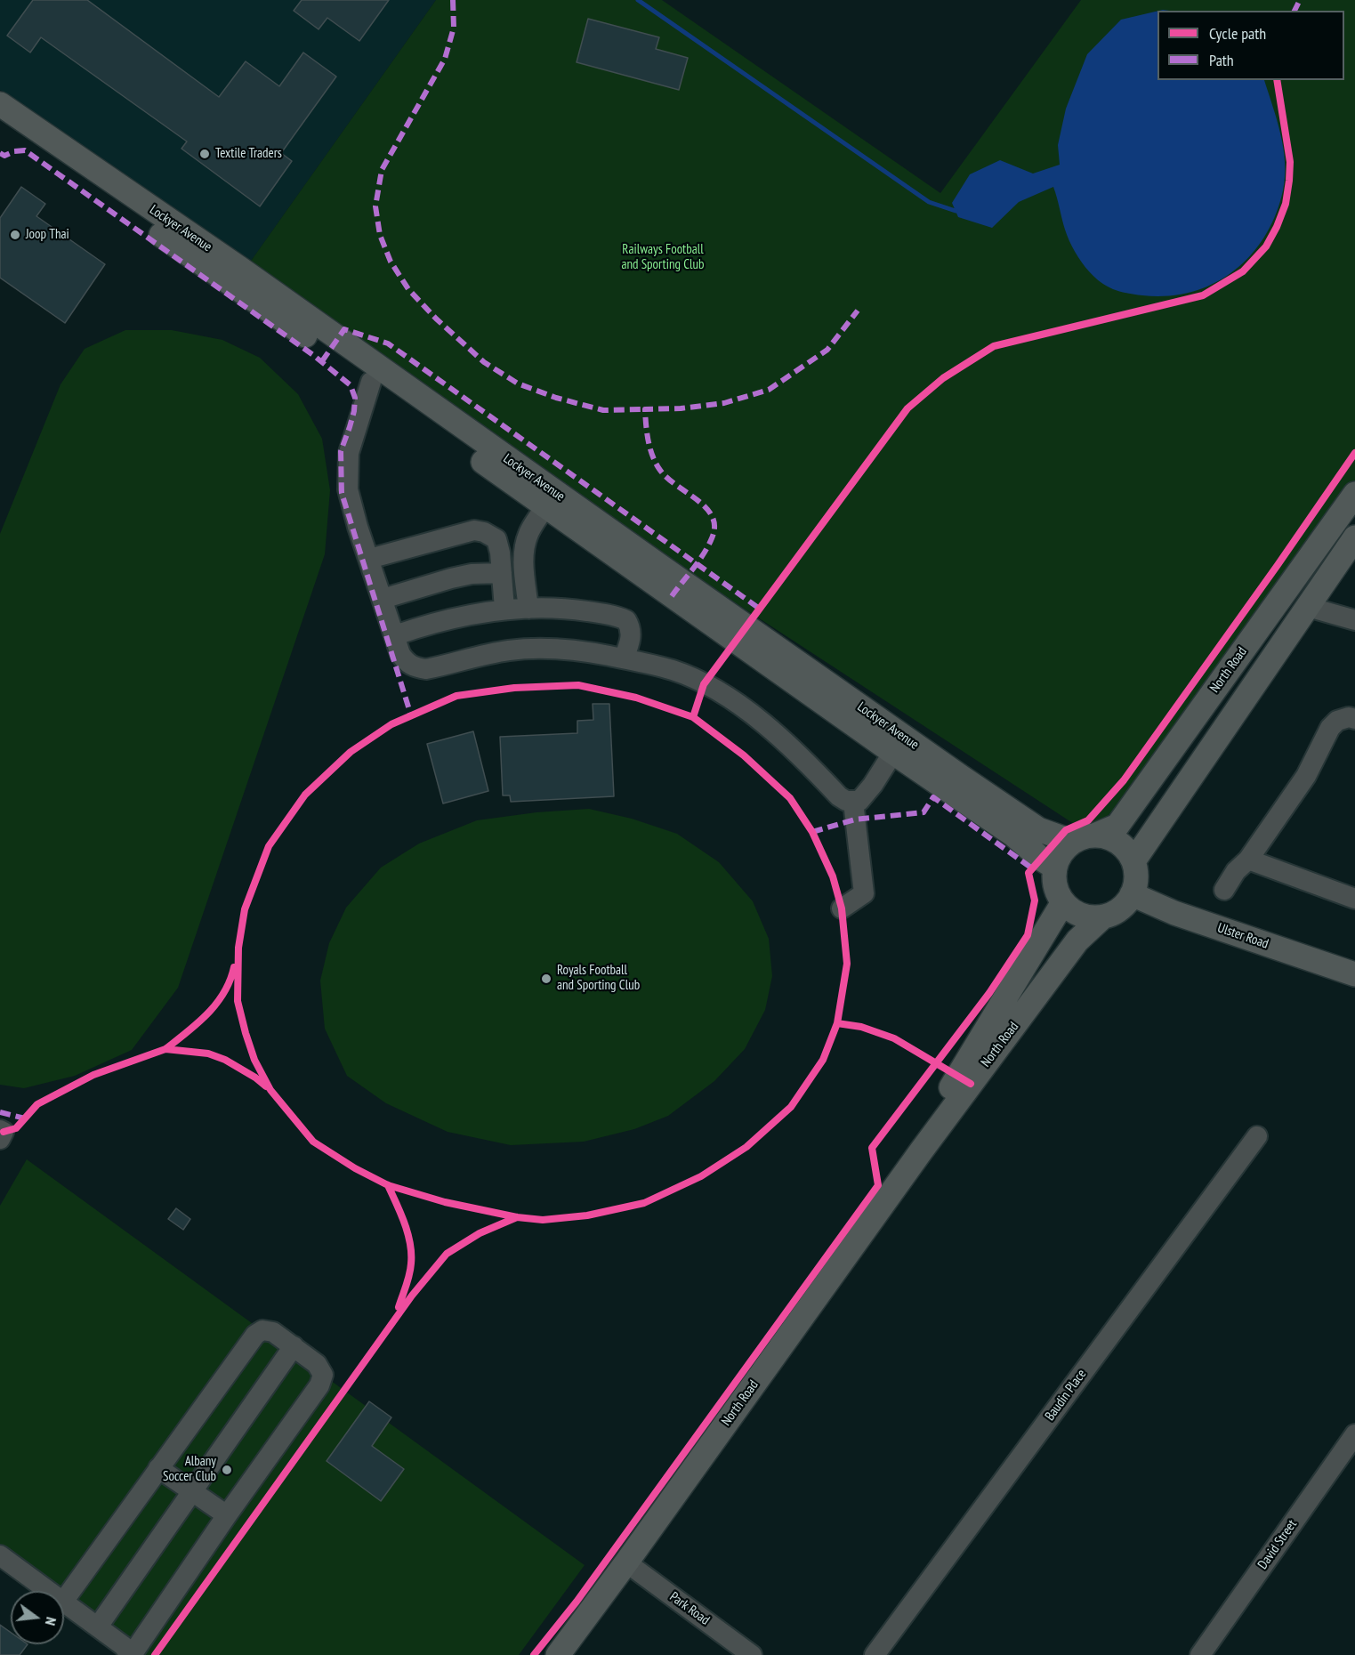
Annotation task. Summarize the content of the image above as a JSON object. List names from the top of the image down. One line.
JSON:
{"streets":{"main road":["Lockyer Avenue","North Road","Ulster Road"],"street":["Baudin Place","David Street","Park Road"]},"crossings":[["Lockyer Avenue","North Road"],["Lockyer Avenue","Ulster Road"],["North Road","Ulster Road"],["North Road","Park Road"]],"parks":["Railways Football and Sporting Club"],"places":["Textile Traders","Joop Thai","Royals Football and Sporting Club","Albany Soccer Club"],"legend":["Cycle path","Path"],"north":"right"}
